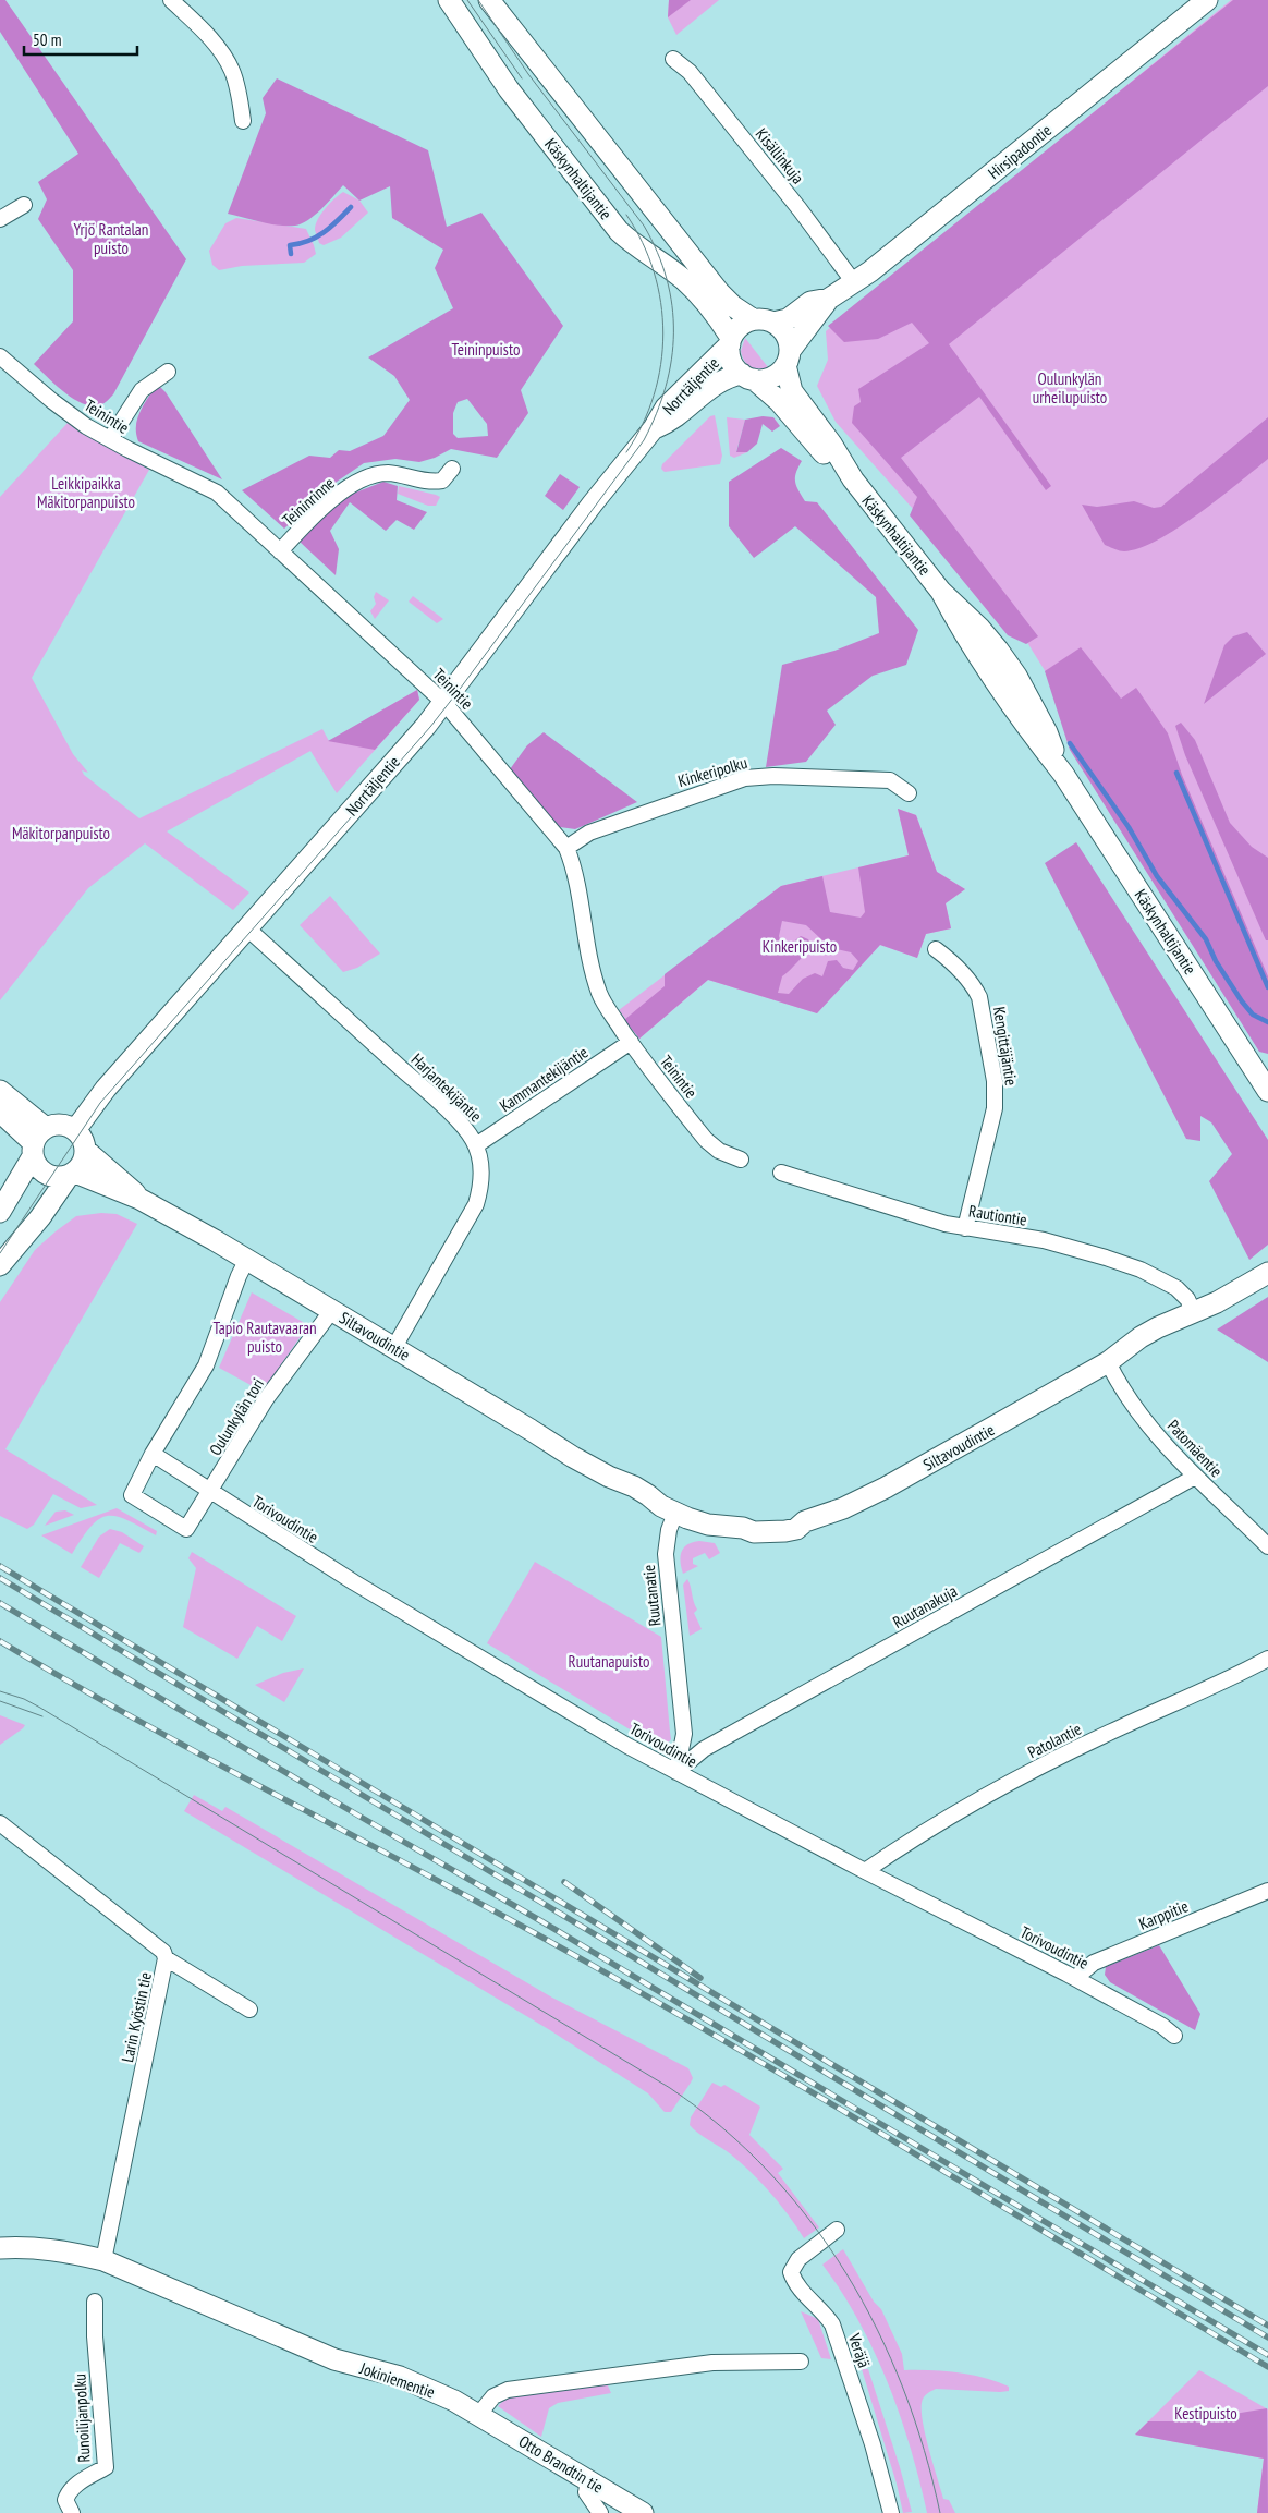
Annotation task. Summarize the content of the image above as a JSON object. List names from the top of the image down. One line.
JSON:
{"streets":{"main road":["Hirsipadontie","Käskynhaltijantie","Norrtäljentie","Siltavoudintie","Jokiniementie","Otto Brandtin tie"],"street":["Kisällinkuja","Teinintie","Teininrinne","Kinkeripolku","Kengittäjäntie","Kammantekijäntie","Harjantekijäntie","Rautiontie","Oulunkylän tori","Patomäentie","Torivoudintie","Ruutanatie","Ruutanakuja","Patolantie","Karppitie","Larin Kyöstin tie","Veräjä","Runoilijanpolku"]},"crossings":[["Hirsipadontie","Kisällinkuja"],["Hirsipadontie","Käskynhaltijantie"],["Hirsipadontie","Norrtäljentie"],["Käskynhaltijantie","Norrtäljentie"],["Norrtäljentie","Teinintie"],["Norrtäljentie","Harjantekijäntie"],["Norrtäljentie","Siltavoudintie"],["Teinintie","Teininrinne"],["Teinintie","Kinkeripolku"],["Teinintie","Kammantekijäntie"],["Kengittäjäntie","Rautiontie"],["Kammantekijäntie","Harjantekijäntie"],["Harjantekijäntie","Siltavoudintie"],["Rautiontie","Siltavoudintie"],["Siltavoudintie","Oulunkylän tori"],["Siltavoudintie","Patomäentie"],["Siltavoudintie","Ruutanatie"],["Oulunkylän tori","Torivoudintie"],["Patomäentie","Ruutanakuja"],["Torivoudintie","Ruutanatie"],["Torivoudintie","Ruutanakuja"],["Torivoudintie","Patolantie"],["Torivoudintie","Karppitie"],["Ruutanatie","Ruutanakuja"],["Larin Kyöstin tie","Jokiniementie"],["Jokiniementie","Otto Brandtin tie"]],"parks":["Yrjö Rantalan puisto","Teininpuisto","Oulunkylän urheilupuisto","Leikkipaikka Mäkitorpanpuisto","Mäkitorpanpuisto","Kinkeripuisto","Tapio Rautavaaran puisto","Ruutanapuisto","Kestipuisto"],"scale_bar":"50 m"}
